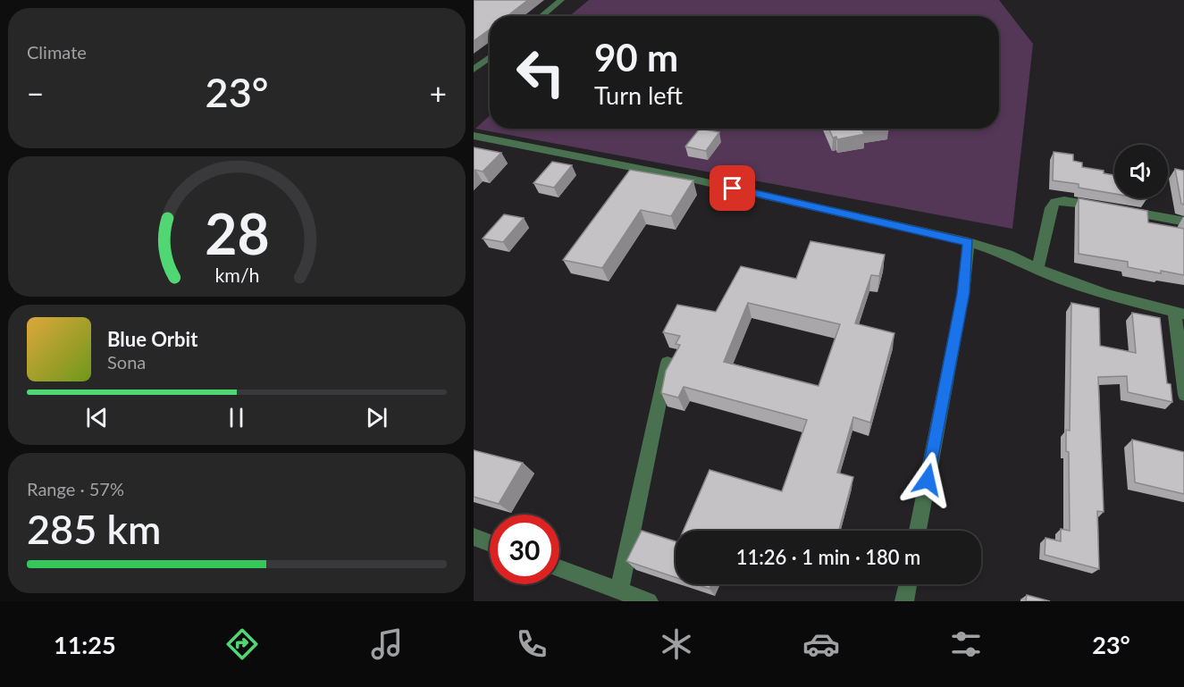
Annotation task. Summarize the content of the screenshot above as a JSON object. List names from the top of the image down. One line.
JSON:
{"page":{"tile":["Climate",["Range · 57%","285 km"]],"turn":["90 m","Turn left"],"heat":["−","23°","+"],"song":["Blue Orbit","Sona"],"limit":"30","trip":"11:26 · 1 min · 180 m","tabs":["11:25","23°"],"gauge":["28","km/h"]}}
